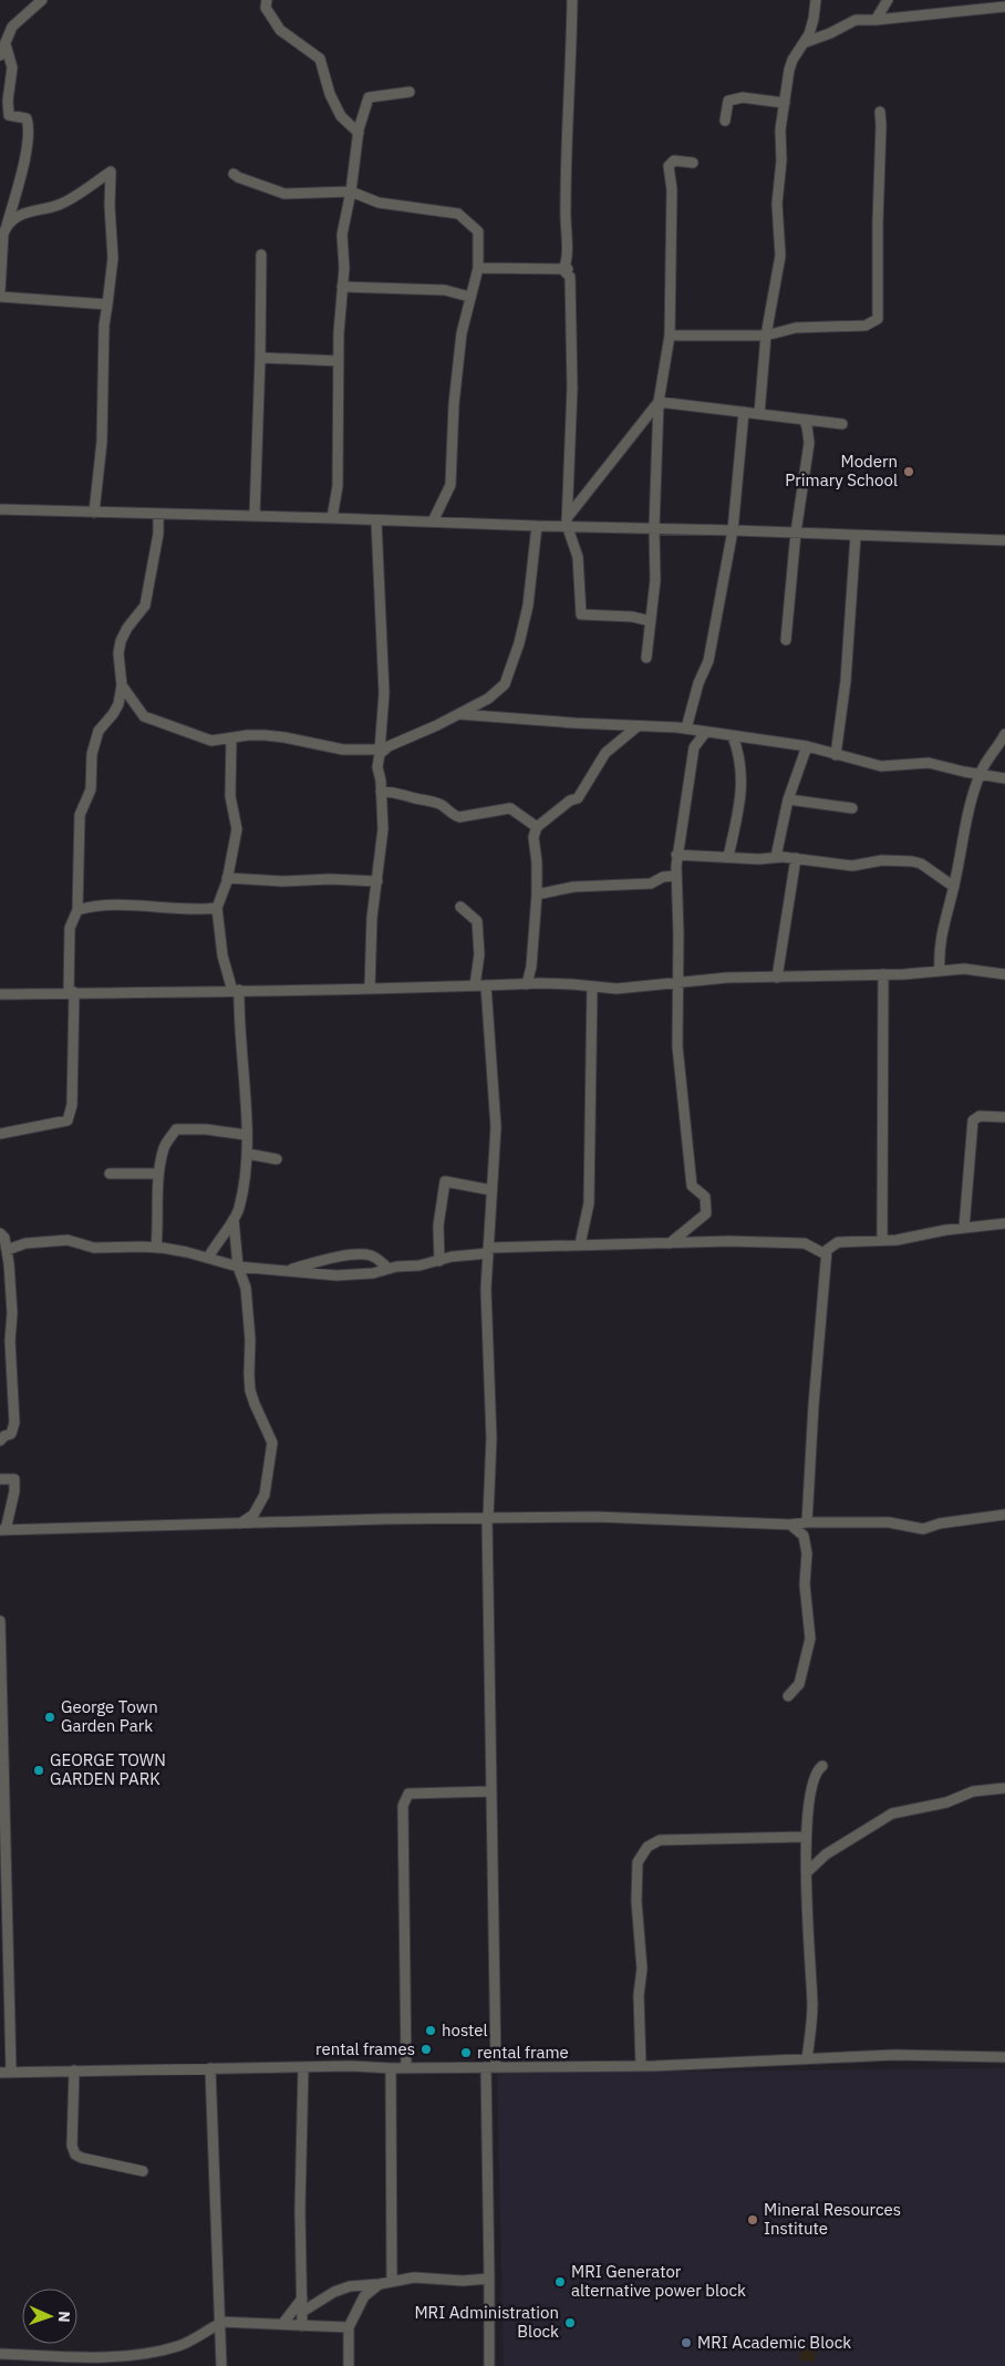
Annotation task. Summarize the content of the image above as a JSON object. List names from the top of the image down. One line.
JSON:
{"places":["Modern Primary School","George Town Garden Park","GEORGE TOWN GARDEN PARK","hostel","rental frames","rental frame","Mineral Resources Institute","MRI Generator alternative power block","MRI Administration Block","MRI Academic Block"],"north":"right"}
